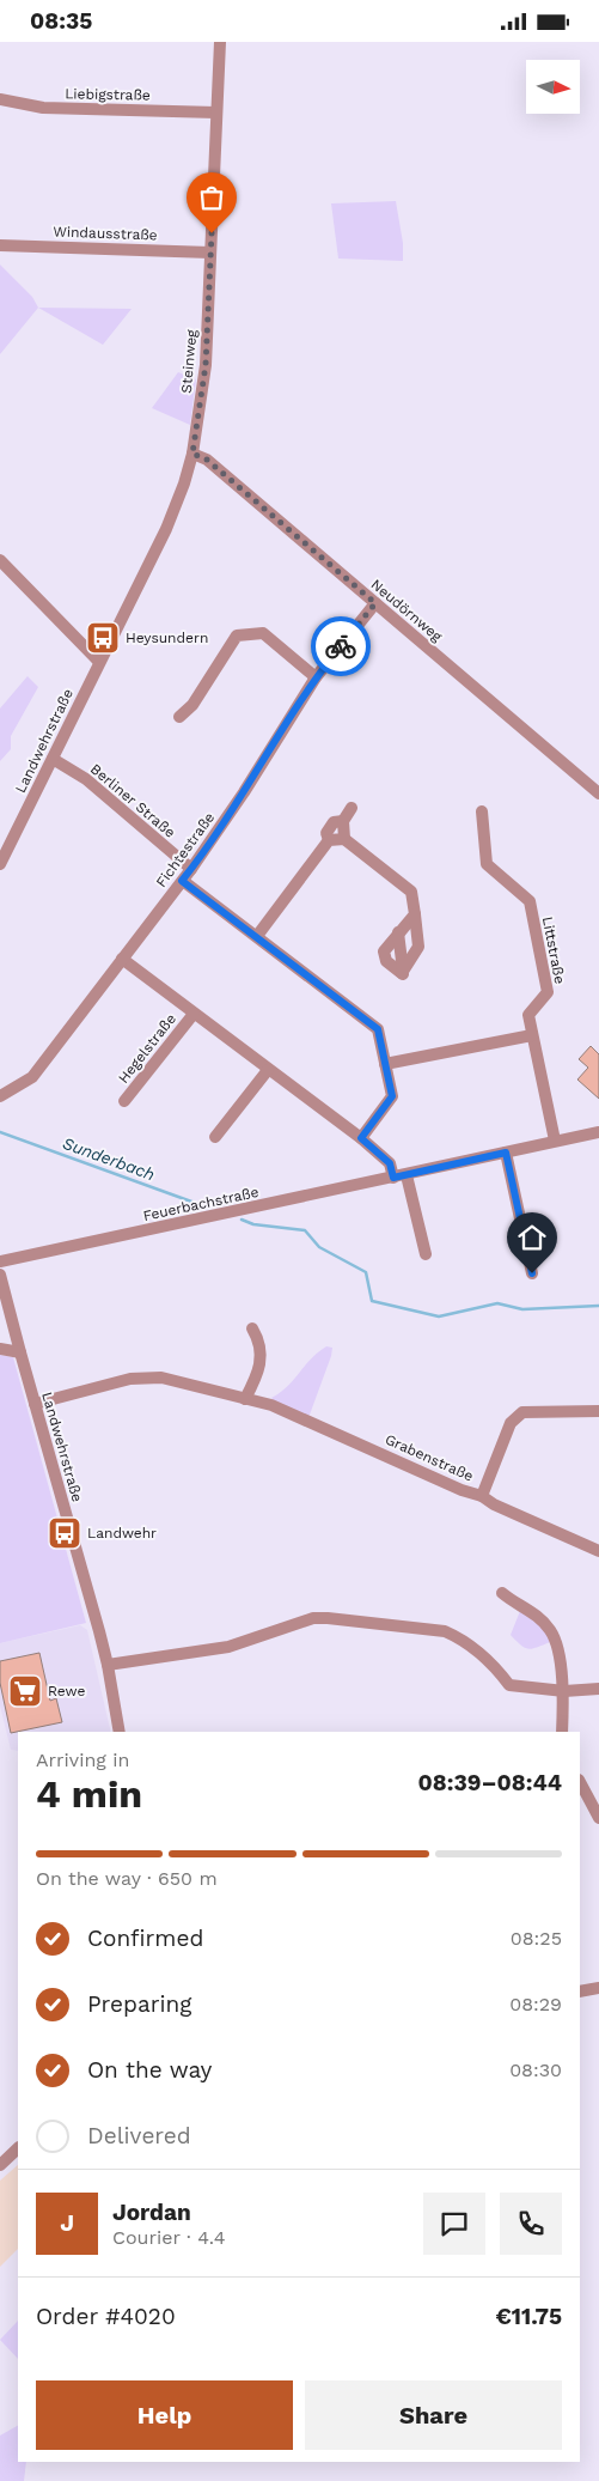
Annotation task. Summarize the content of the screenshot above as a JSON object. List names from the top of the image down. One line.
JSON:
{"streets":{"street":["Liebigstraße","Windausstraße","Steinweg","Neudörnweg","Landwehrstraße","Berliner Straße","Fichtestraße","Littstraße","Hegelstraße","Feuerbachstraße","Grabenstraße"]},"crossings":[["Liebigstraße","Steinweg"],["Windausstraße","Steinweg"],["Steinweg","Neudörnweg"],["Steinweg","Landwehrstraße"],["Neudörnweg","Fichtestraße"],["Landwehrstraße","Berliner Straße"],["Landwehrstraße","Grabenstraße"],["Berliner Straße","Fichtestraße"],["Fichtestraße","Hegelstraße"],["Littstraße","Feuerbachstraße"],["Hegelstraße","Feuerbachstraße"]],"water":["Sunderbach"],"places":{"bus stop":["Heysundern","Landwehr"],"supermarket":["Rewe"]},"north":"right","page":{"status":"08:35","heading":["4 min","Arriving in","08:39–08:44"],"panel":["Jordan","Courier · 4.4","Order #4020","€11.75"],"bar":"On the way · 650 m","list":[["Confirmed","08:25"],["Preparing","08:29"],["On the way","08:30"],"Delivered"],"round":"J","buttons":["Help","Share"]}}
